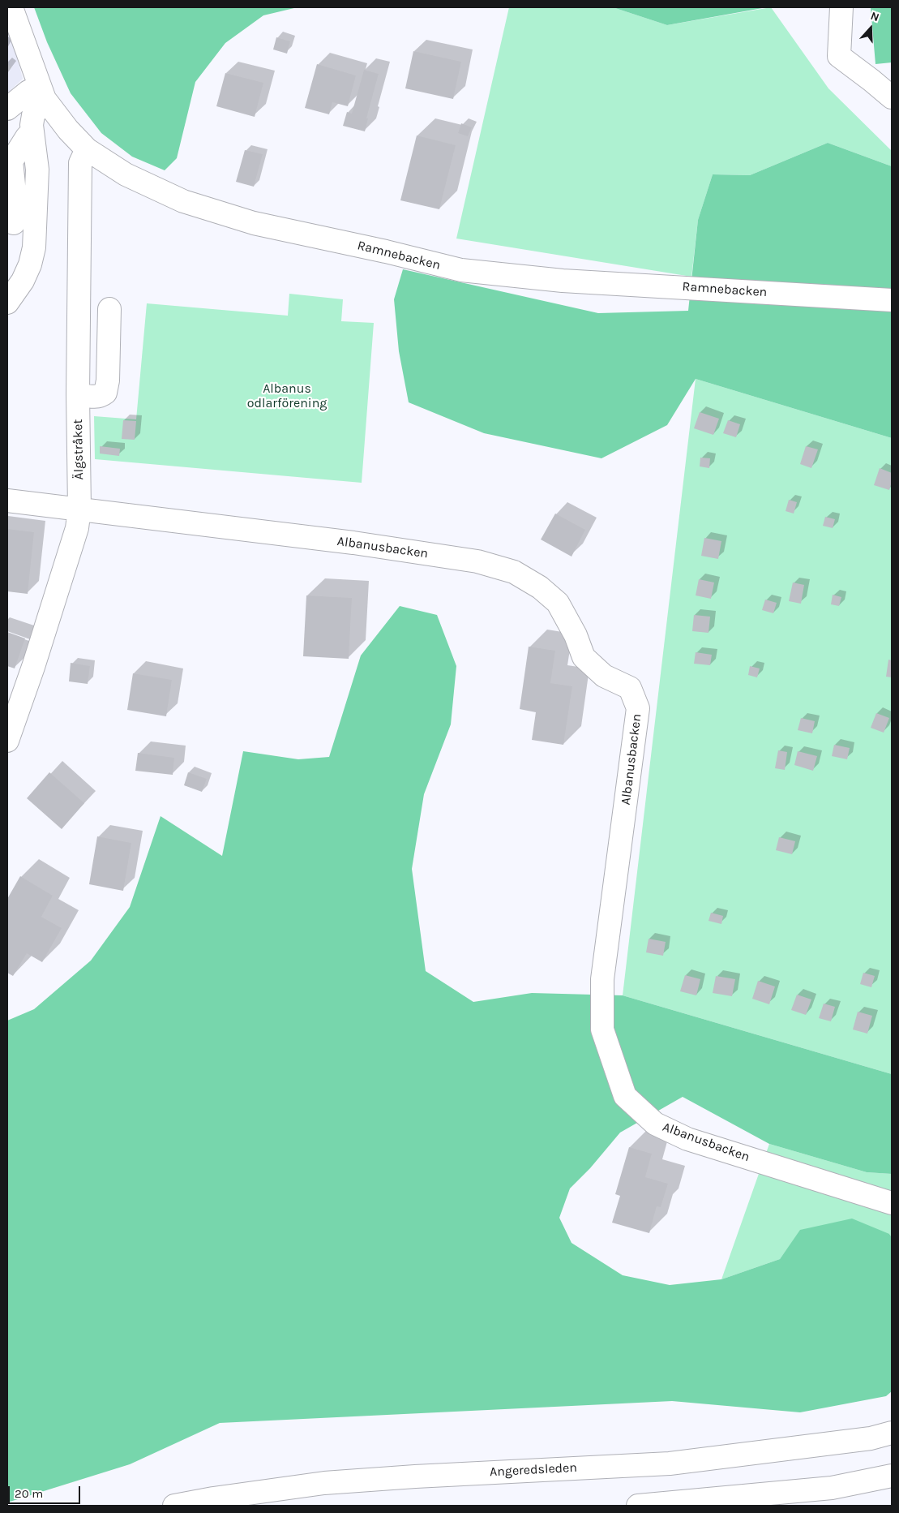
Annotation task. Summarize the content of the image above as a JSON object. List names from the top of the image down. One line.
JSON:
{"streets":{"main road":["Ramnebacken","Älgstråket","Albanusbacken","Angeredsleden"]},"crossings":[["Ramnebacken","Älgstråket"],["Älgstråket","Albanusbacken"]],"parks":["Albanus odlarförening"],"scale_bar":"20 m","north":"top"}
